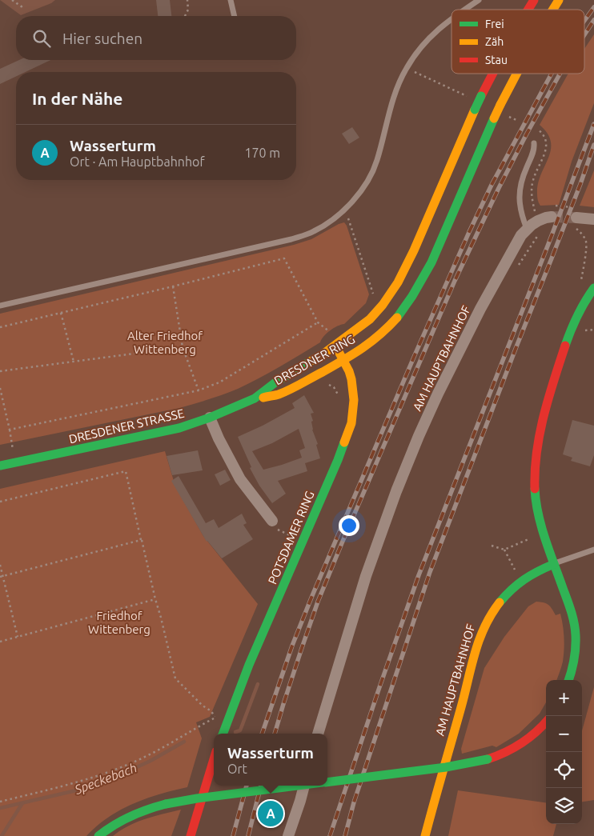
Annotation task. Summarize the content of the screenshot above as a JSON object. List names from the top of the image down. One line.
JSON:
{"streets":{"main road":["AM HAUPTBAHNHOF","DRESDNER RING","DRESDENER STRASSE","POTSDAMER RING"]},"crossings":[["DRESDNER RING","DRESDENER STRASSE"],["DRESDNER RING","POTSDAMER RING"]],"water":["Speckebach"],"parks":["Alter Friedhof Wittenberg","Friedhof Wittenberg"],"legend":["Frei","Zäh","Stau"],"page":{"search":"Hier suchen","heading":"In der Nähe","list":[{"mark":"A","name":"Wasserturm","note":"Ort · Am Hauptbahnhof","value":"170 m"}],"map_buttons":["+","−"],"popup":["Wasserturm","Ort"],"pins":"A"}}
